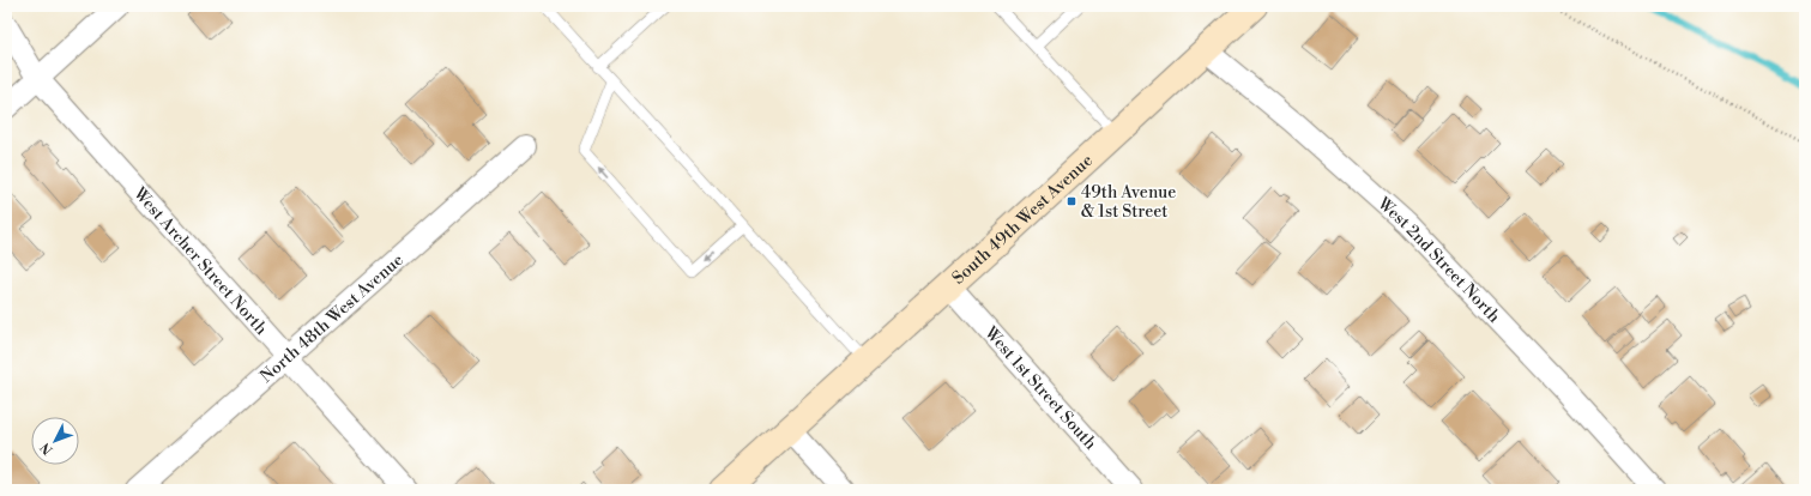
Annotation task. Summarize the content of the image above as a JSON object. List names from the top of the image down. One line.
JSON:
{"streets":{"street":["South 49th West Avenue","West 2nd Street North","West Archer Street North","North 48th West Avenue","West 1st Street South"]},"crossings":[["South 49th West Avenue","West 2nd Street North"],["South 49th West Avenue","West 1st Street South"],["West Archer Street North","North 48th West Avenue"]],"places":{"transit":["49th Avenue & 1st Street"]},"north":"bottom left"}
